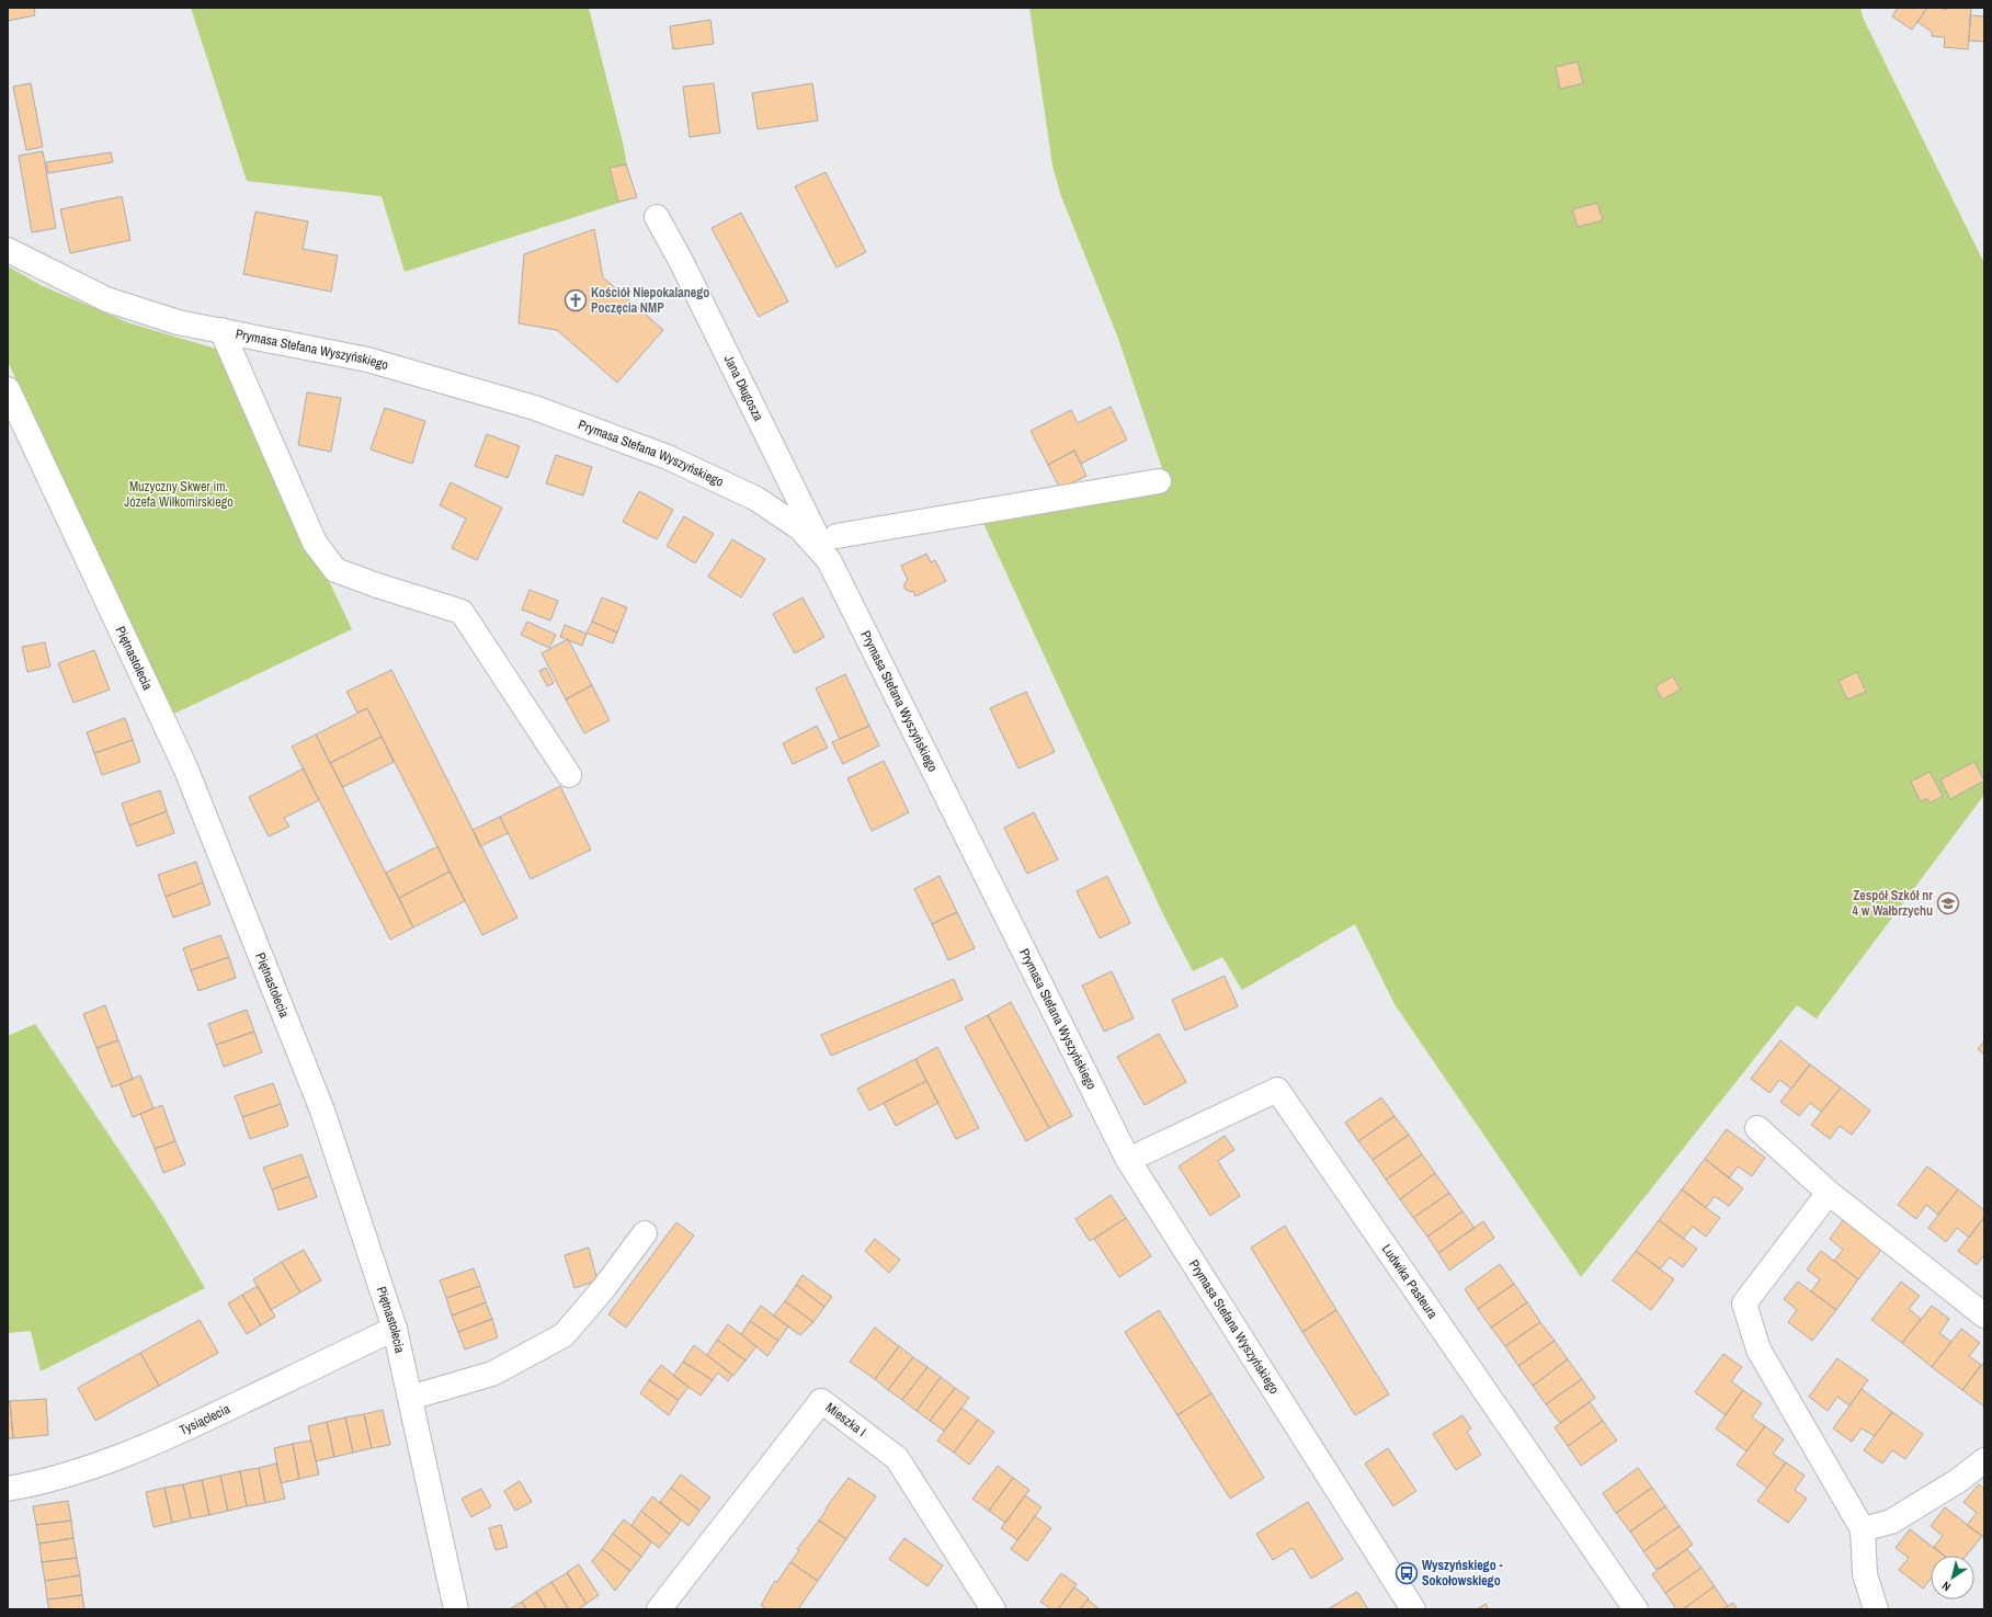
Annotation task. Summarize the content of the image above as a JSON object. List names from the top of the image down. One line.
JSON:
{"streets":{"street":["Prymasa Stefana Wyszyńskiego","Jana Długosza","Piętnastolecia","Ludwika Pasteura","Tysiąclecia","Mieszka I"]},"crossings":[["Prymasa Stefana Wyszyńskiego","Jana Długosza"],["Prymasa Stefana Wyszyńskiego","Ludwika Pasteura"],["Piętnastolecia","Tysiąclecia"]],"parks":["Muzyczny Skwer im. Józefa Wiłkomirskiego"],"places":{"church":["Kościół Niepokalanego Poczęcia NMP"],"school or university":["Zespół Szkół nr 4 w Wałbrzychu"],"bus stop":["Wyszyńskiego - Sokołowskiego"]},"north":"bottom left"}
